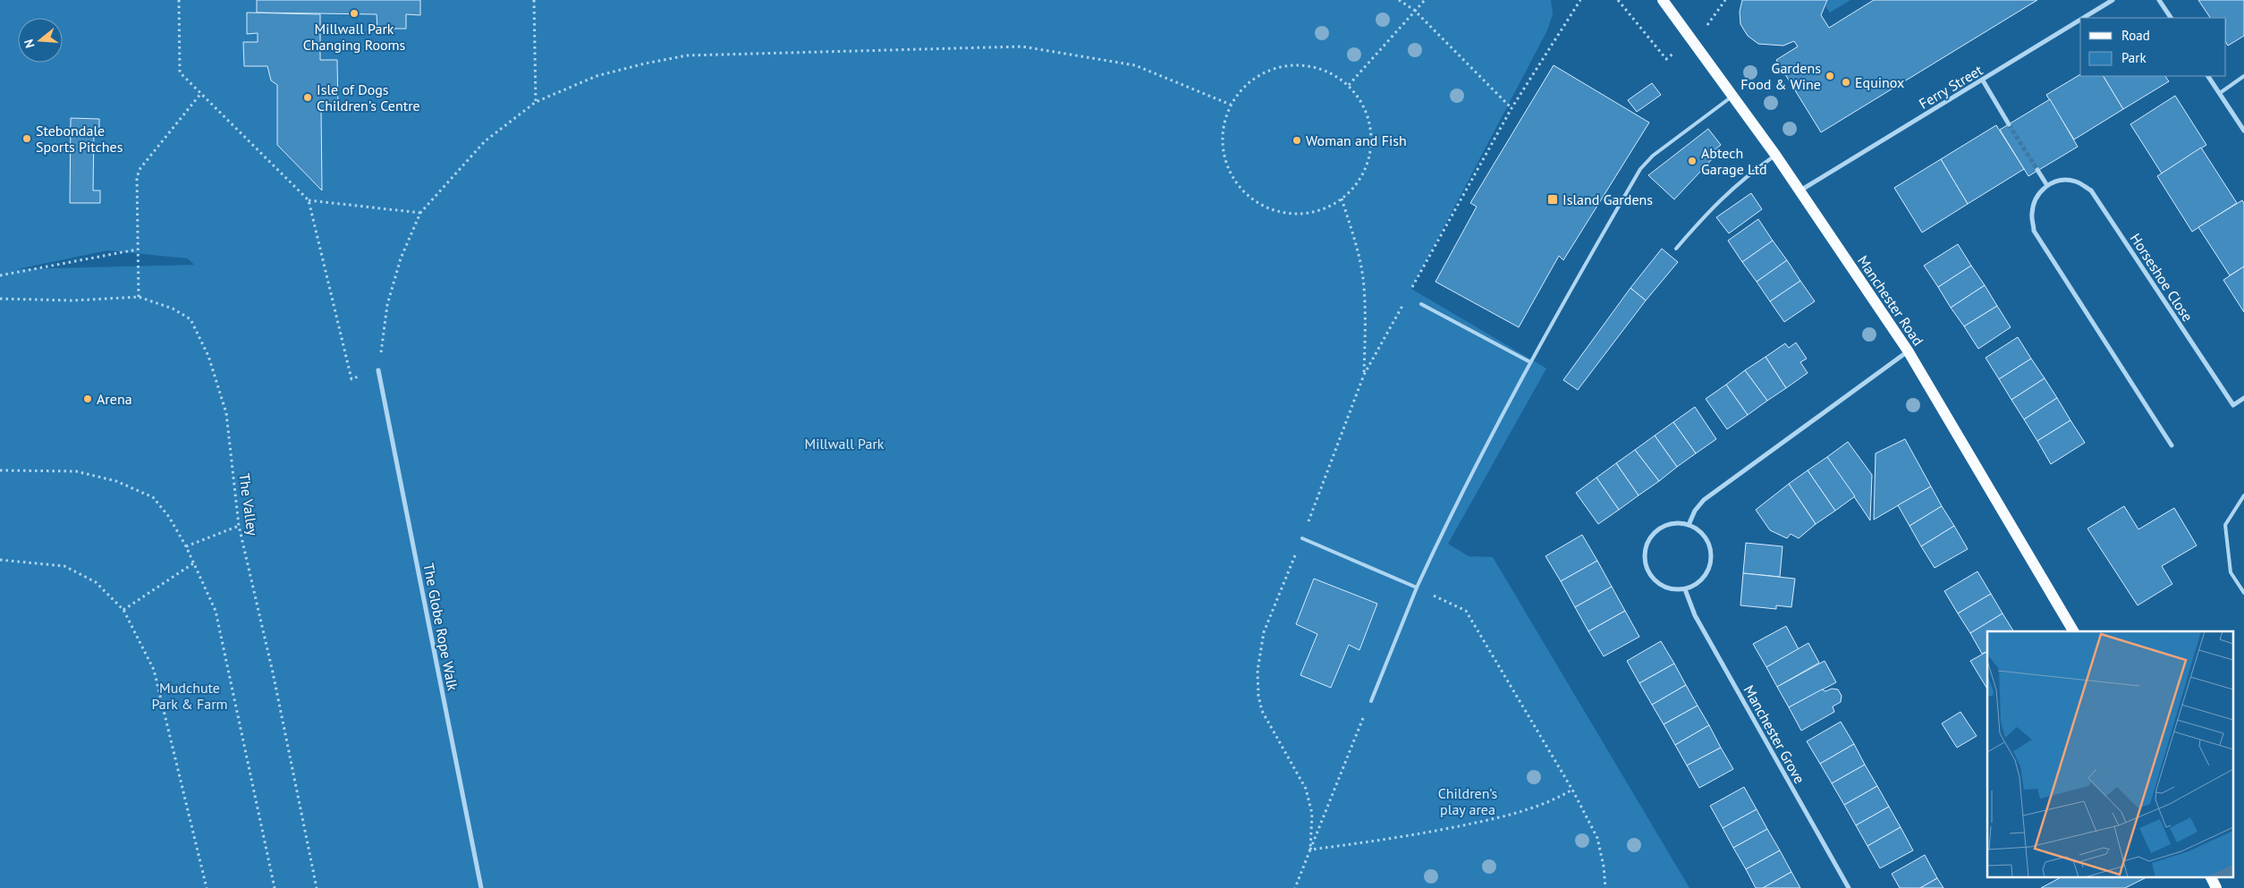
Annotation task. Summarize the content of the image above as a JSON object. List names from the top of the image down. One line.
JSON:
{"streets":{"main road":["Manchester Road"],"street":["Ferry Street","Horseshoe Close","The Globe Rope Walk","Manchester Grove"],"path":["The Valley"]},"crossings":[["Ferry Street","Manchester Road"]],"parks":["Millwall Park","Mudchute Park & Farm","Children’s play area"],"places":{"other":["Millwall Park Changing Rooms","Gardens Food & Wine","Equinox","Isle of Dogs Children's Centre","Stebondale Sports Pitches","Woman and Fish","Abtech Garage Ltd","Arena"],"transit":["Island Gardens"]},"legend":["Road","Park"],"north":"left"}
